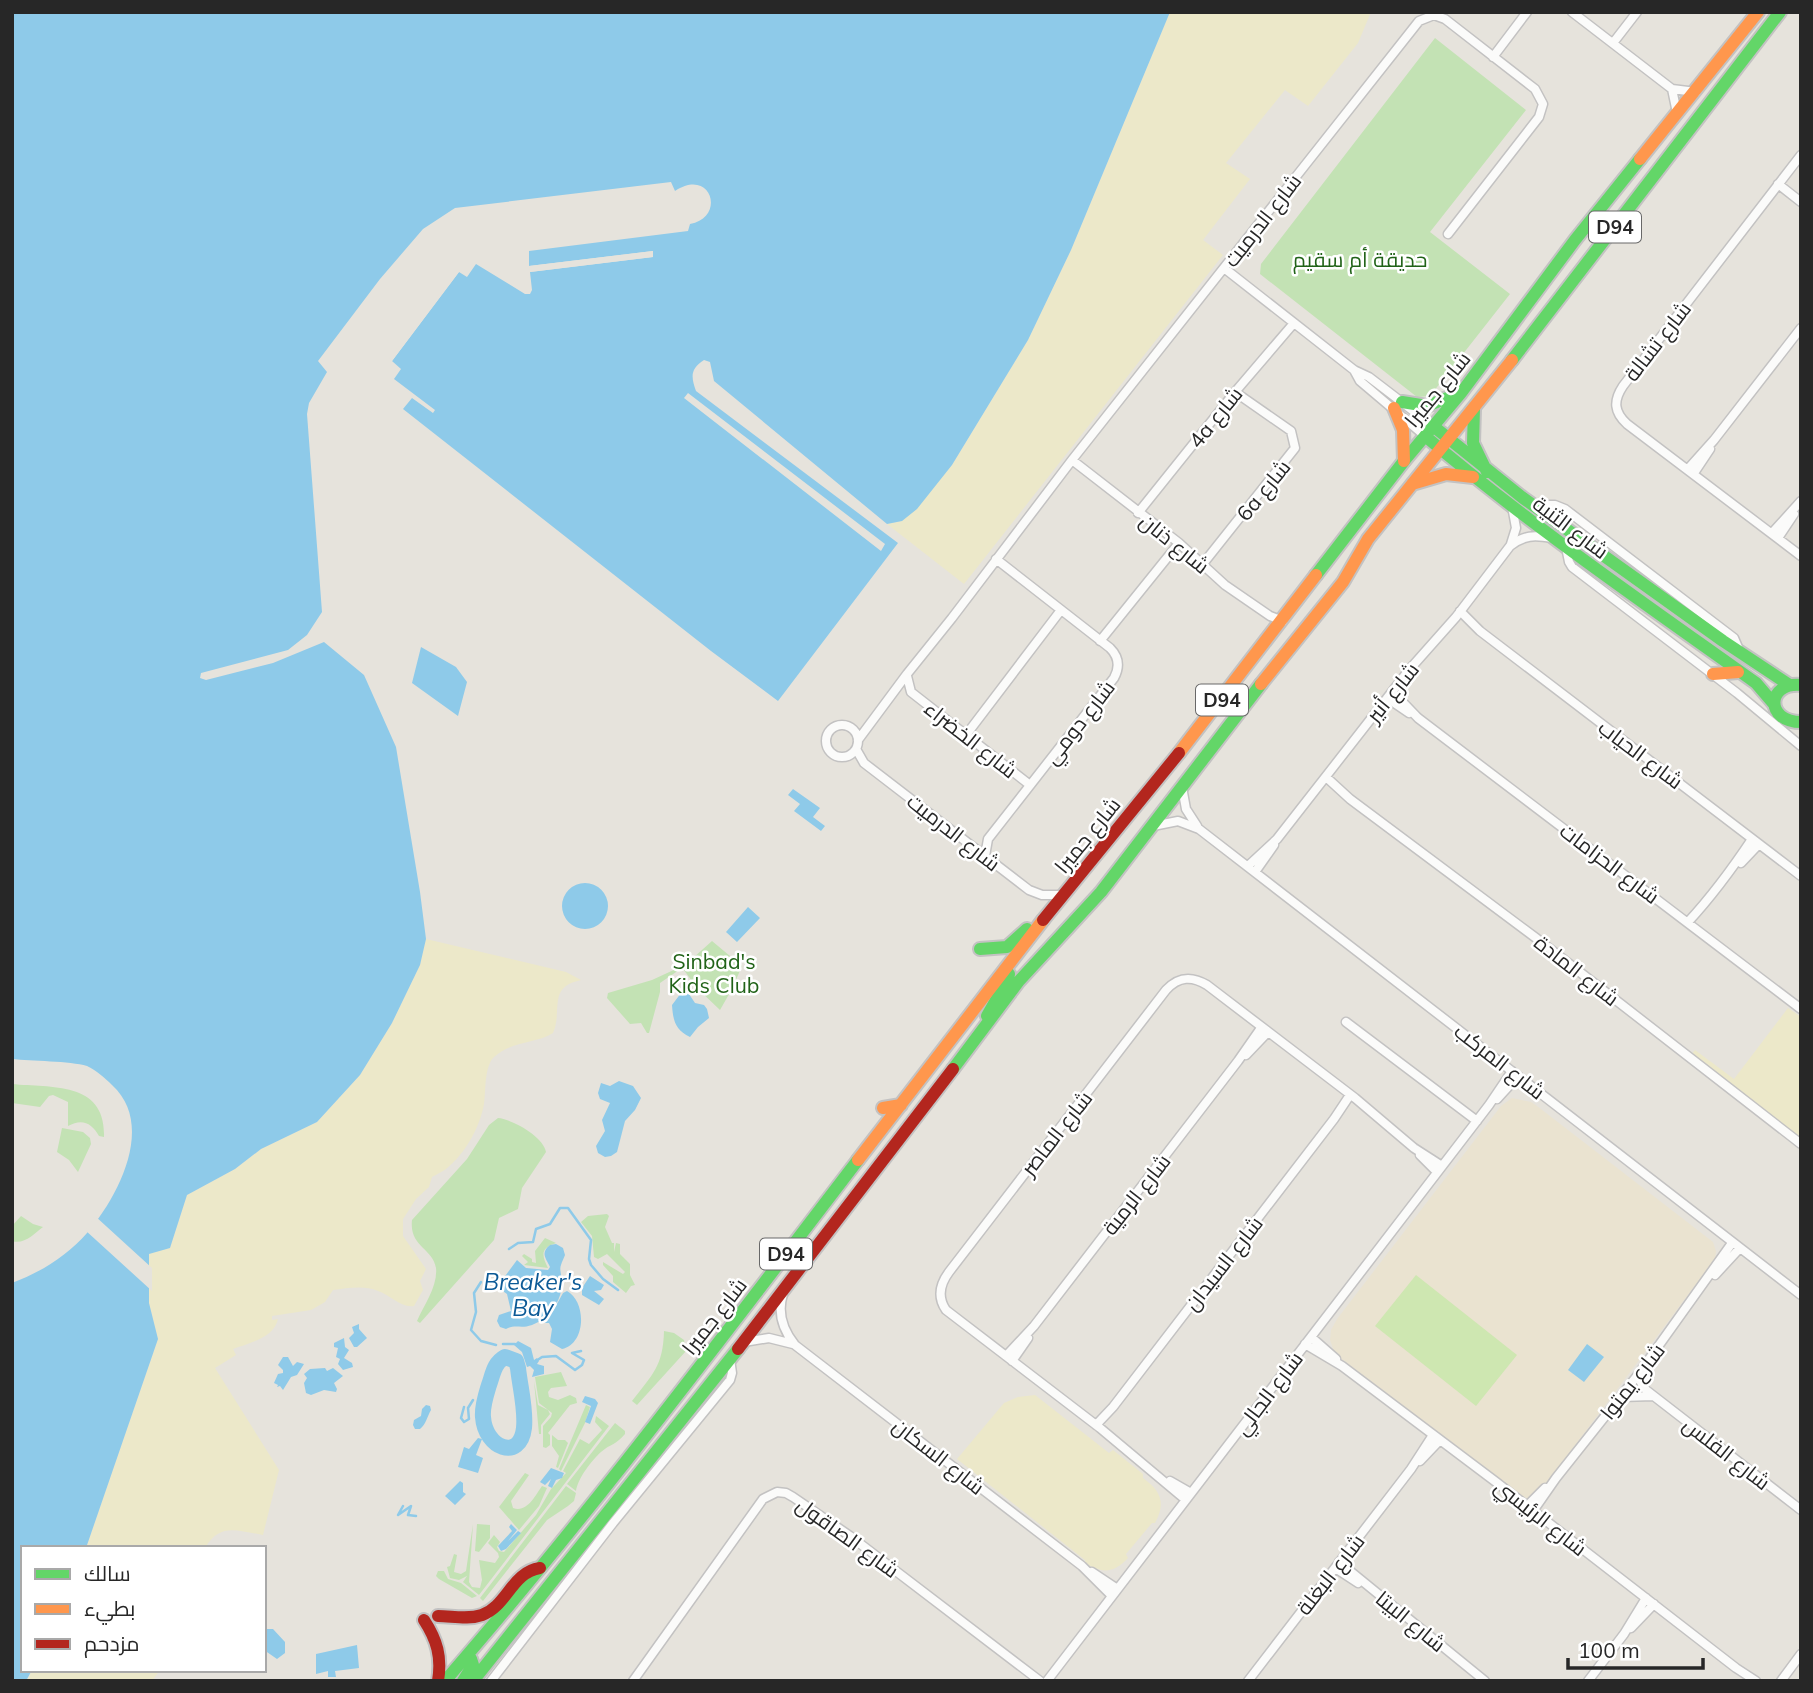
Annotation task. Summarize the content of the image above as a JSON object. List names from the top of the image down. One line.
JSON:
{"streets":{"main road":["D94","شارع جميرا","شارع الثنية"],"street":["شارع الدرميت","شارع تشالة","4a شارع","6a شارع","شارع ذنان","شارع أنير","شارع دومي","شارع الخضراء","شارع الحياب","شارع الحزامات","شارع المادة","شارع المركب","شارع الماصر","شارع الرمية","شارع السيدان","شارع يمتوا","شارع الجالي","شارع الفلس","شارع السكان","شارع الرئيسي","شارع الصاقول","شارع البغلة","شارع البيتا"]},"crossings":[["شارع الدرميت","شارع جميرا"],["شارع الدرميت","شارع الثنية"],["شارع الدرميت","شارع ذنان"],["شارع الدرميت","شارع دومي"],["شارع الدرميت","شارع الخضراء"],["شارع جميرا","شارع الثنية"],["شارع جميرا","شارع ذنان"],["شارع جميرا","شارع المركب"],["شارع جميرا","شارع السكان"],["4a شارع","6a شارع"],["4a شارع","شارع الثنية"],["4a شارع","شارع ذنان"],["6a شارع","شارع ذنان"],["شارع أنير","شارع الحياب"],["شارع أنير","شارع الحزامات"],["شارع أنير","شارع المادة"],["شارع أنير","شارع المركب"],["شارع دومي","شارع الخضراء"],["شارع المركب","شارع يمتوا"],["شارع المركب","شارع الجالي"],["شارع الماصر","شارع الرمية"],["شارع الماصر","شارع السيدان"],["شارع الماصر","شارع الجالي"],["شارع يمتوا","شارع الفلس"],["شارع يمتوا","شارع الرئيسي"],["شارع الجالي","شارع السكان"],["شارع الجالي","شارع الرئيسي"],["شارع الرئيسي","شارع البغلة"],["شارع البغلة","شارع البيتا"]],"water":["Breaker's Bay"],"parks":["حديقة أم سقيم","Sinbad's Kids Club"],"legend":["سالك","بطيء","مزدحم"],"scale_bar":"100 m"}
